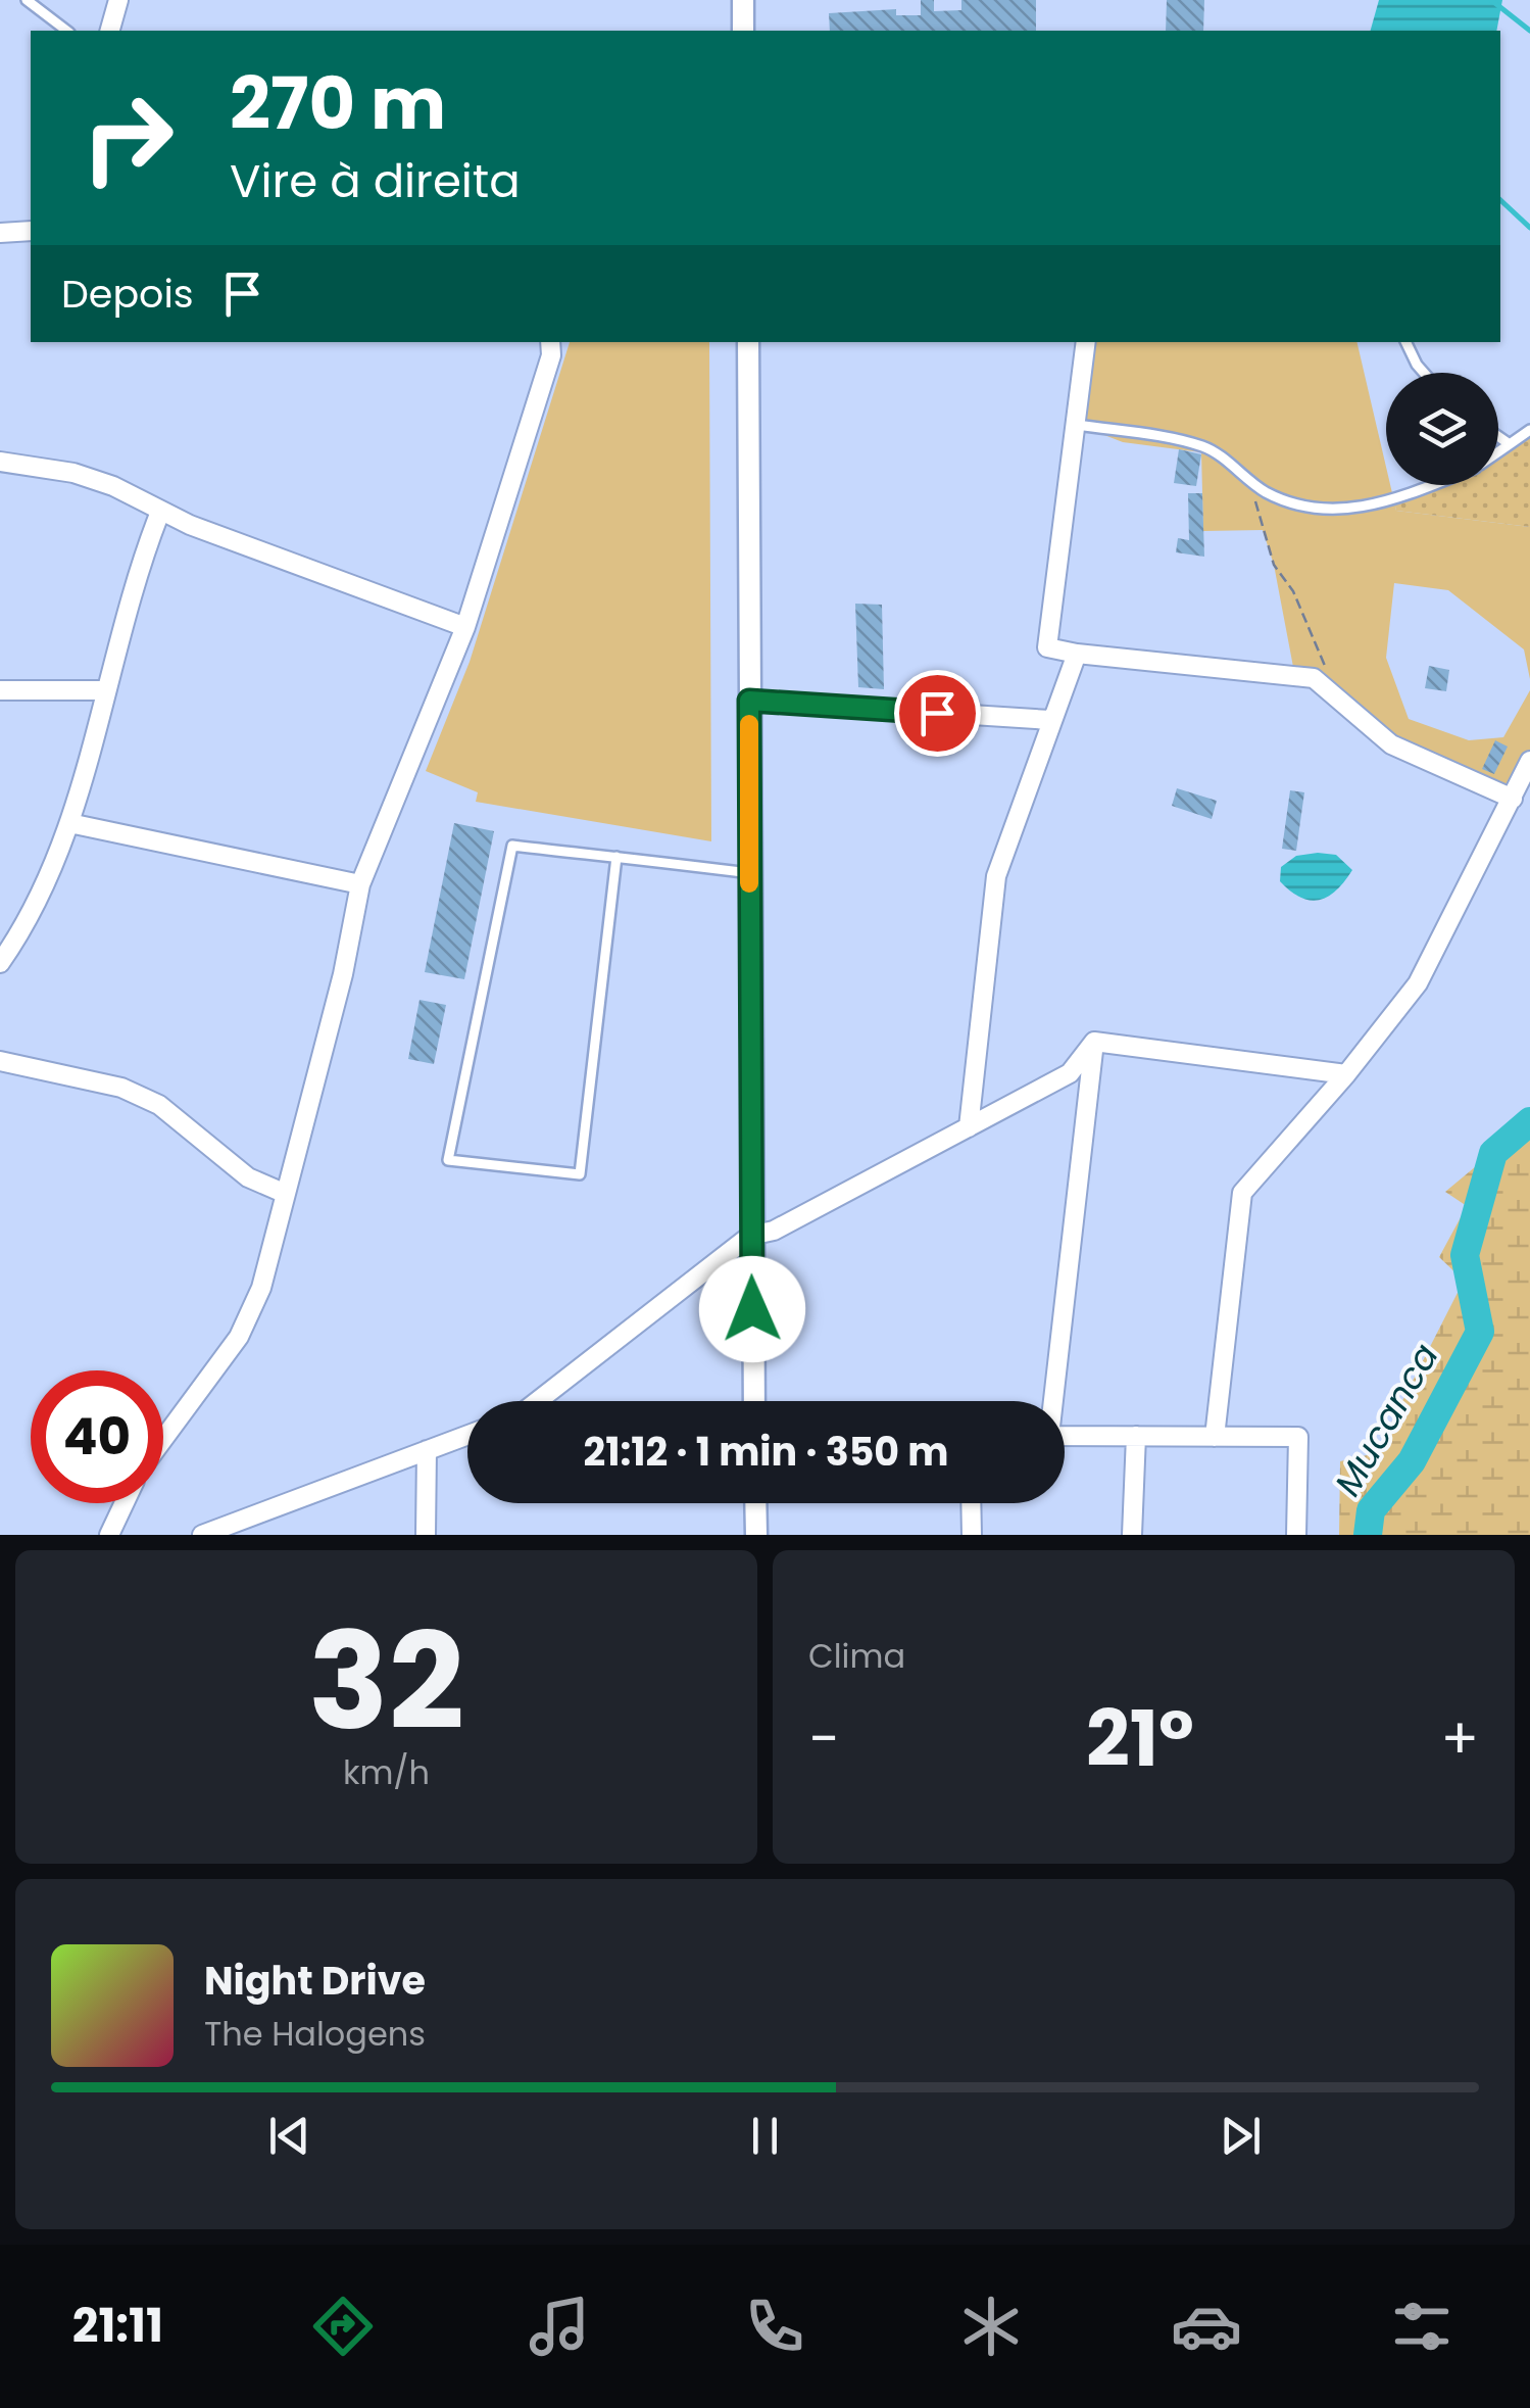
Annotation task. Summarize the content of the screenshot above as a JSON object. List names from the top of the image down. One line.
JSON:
{"water":["Mucanca"],"page":{"turn":["270 m","Vire à direita"],"then":"Depois","limit":"40","trip":"21:12 · 1 min · 350 m","tile":[["32","km/h"],"Clima"],"heat":["−","21°","+"],"song":["Night Drive","The Halogens"],"tabs":"21:11"}}
